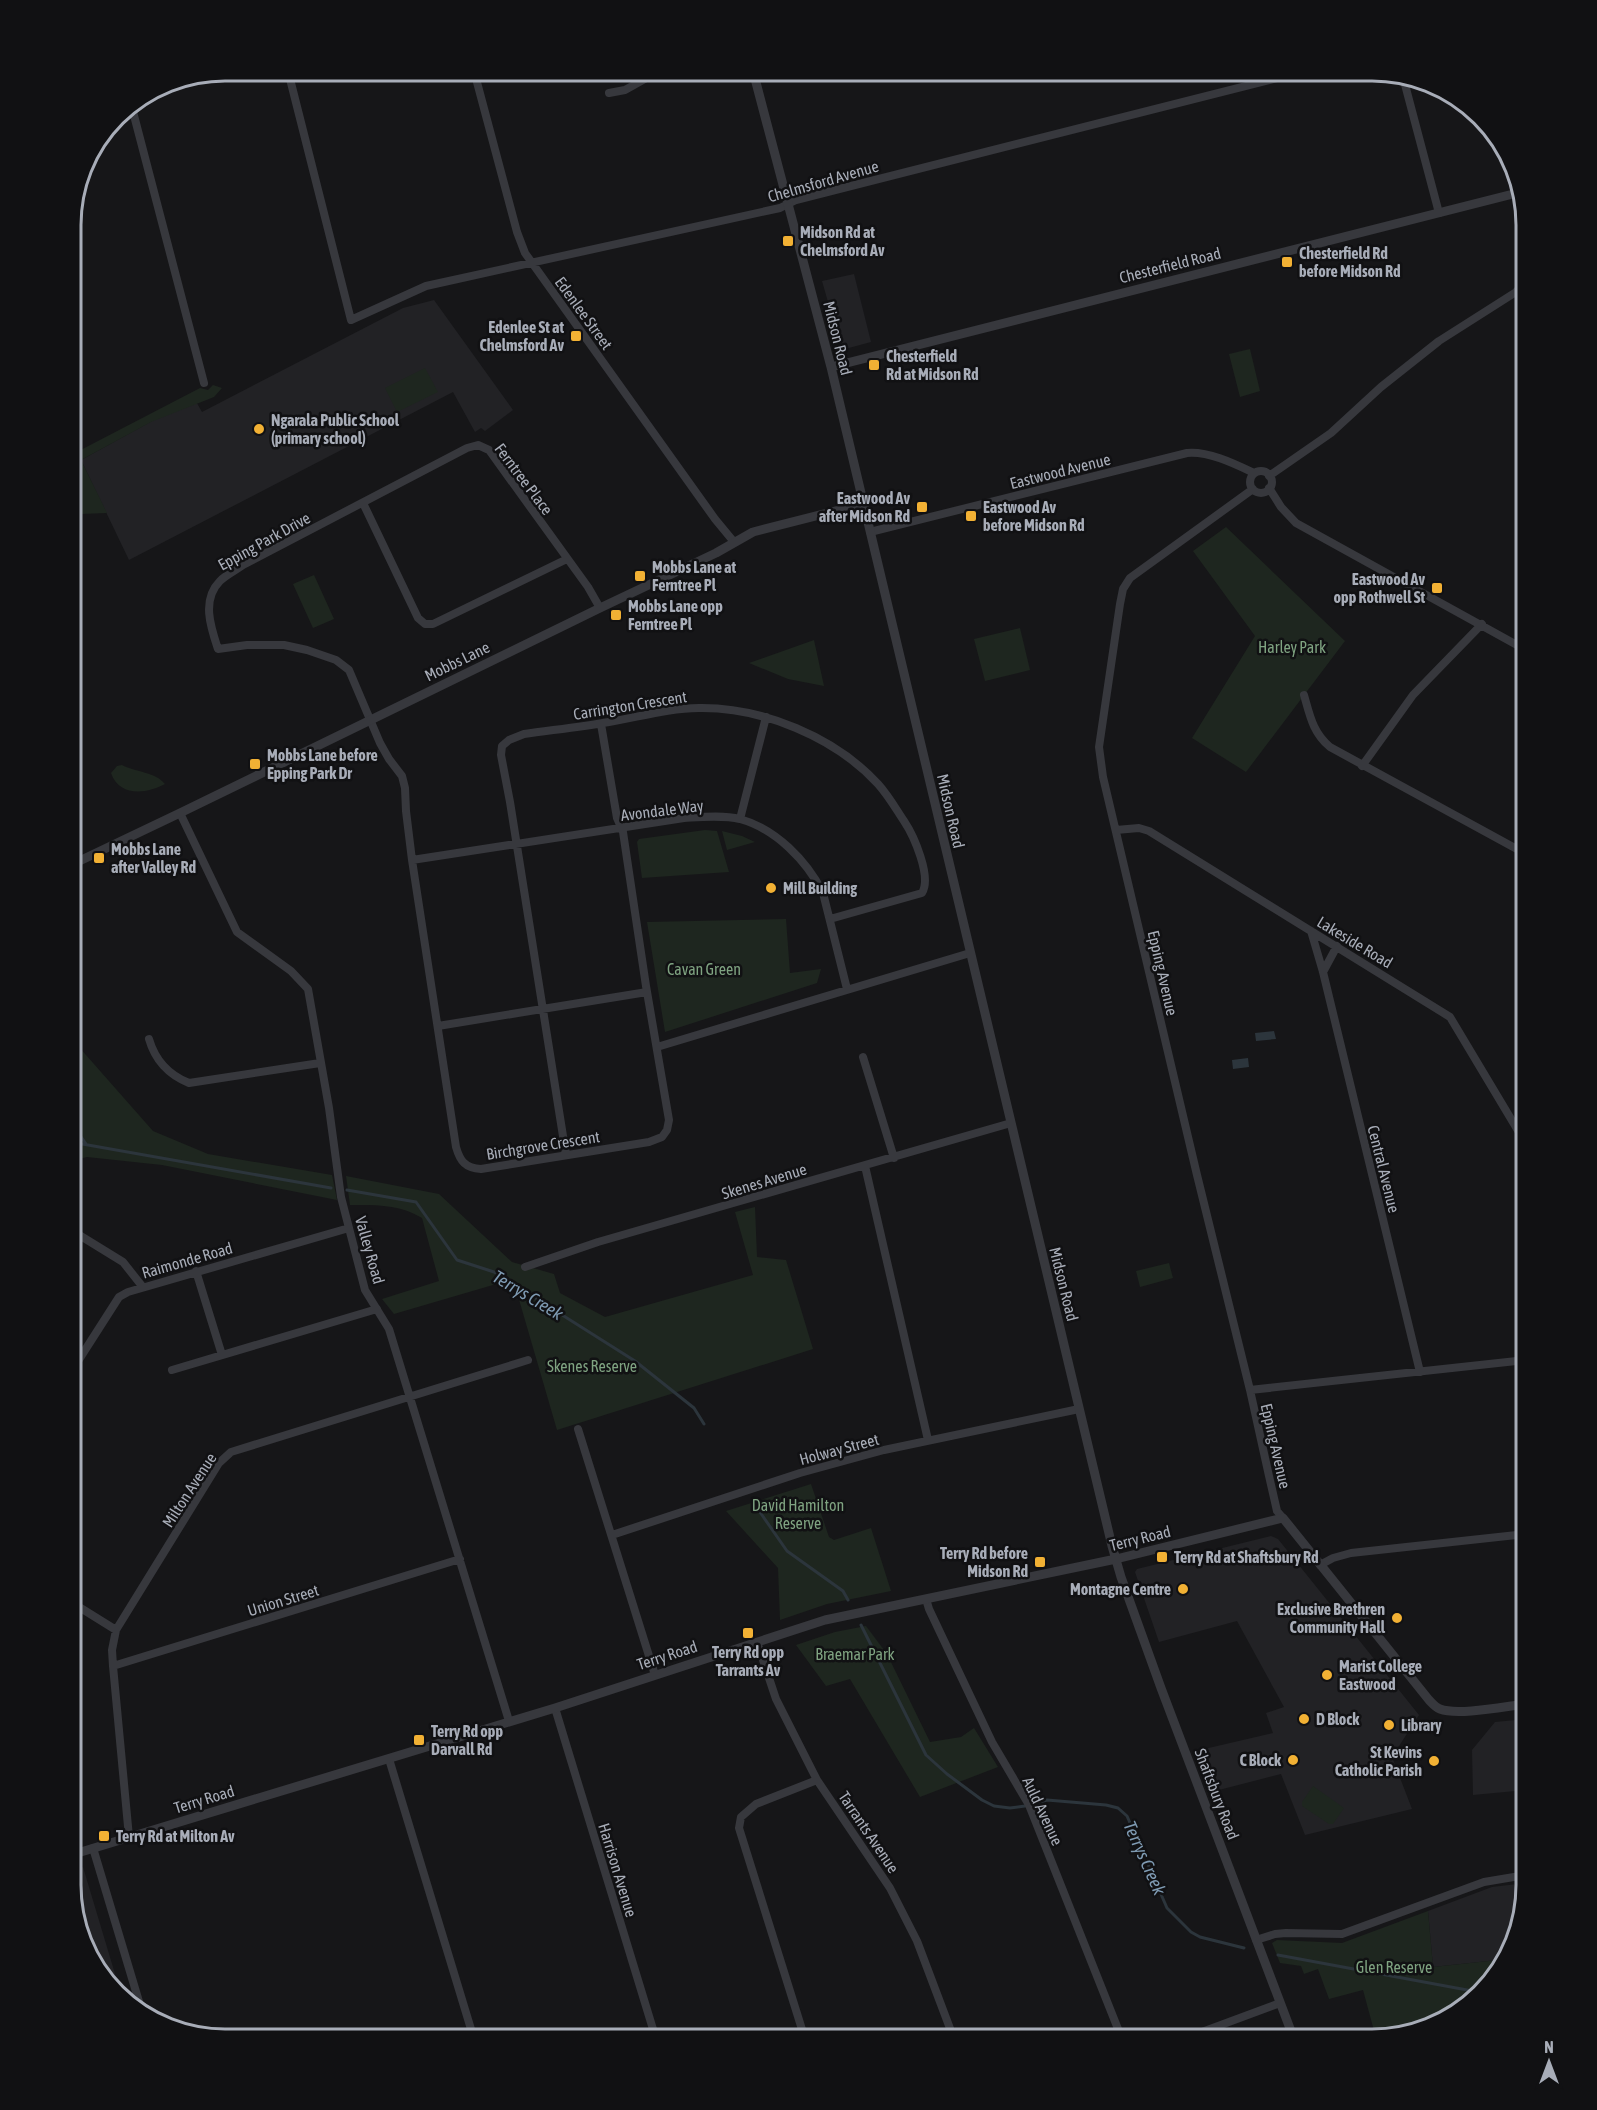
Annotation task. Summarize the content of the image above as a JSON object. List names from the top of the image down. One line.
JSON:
{"streets":{"street":["Chelmsford Avenue","Chesterfield Road","Edenlee Street","Midson Road","Eastwood Avenue","Ferntree Place","Epping Park Drive","Mobbs Lane","Carrington Crescent","Avondale Way","Lakeside Road","Epping Avenue","Birchgrove Crescent","Central Avenue","Skenes Avenue","Valley Road","Raimonde Road","Holway Street","Milton Avenue","Terry Road","Union Street","Shaftsbury Road","Auld Avenue","Tarrants Avenue","Harrison Avenue"]},"crossings":[["Chelmsford Avenue","Edenlee Street"],["Chelmsford Avenue","Midson Road"],["Chesterfield Road","Midson Road"],["Edenlee Street","Mobbs Lane"],["Midson Road","Eastwood Avenue"],["Midson Road","Mobbs Lane"],["Midson Road","Skenes Avenue"],["Midson Road","Holway Street"],["Midson Road","Terry Road"],["Midson Road","Shaftsbury Road"],["Eastwood Avenue","Epping Avenue"],["Ferntree Place","Epping Park Drive"],["Ferntree Place","Mobbs Lane"],["Epping Park Drive","Mobbs Lane"],["Epping Park Drive","Birchgrove Crescent"],["Mobbs Lane","Birchgrove Crescent"],["Mobbs Lane","Valley Road"],["Carrington Crescent","Avondale Way"],["Carrington Crescent","Birchgrove Crescent"],["Avondale Way","Birchgrove Crescent"],["Lakeside Road","Epping Avenue"],["Lakeside Road","Central Avenue"],["Epping Avenue","Terry Road"],["Valley Road","Raimonde Road"],["Valley Road","Milton Avenue"],["Valley Road","Terry Road"],["Valley Road","Union Street"],["Milton Avenue","Terry Road"],["Milton Avenue","Union Street"],["Terry Road","Shaftsbury Road"],["Terry Road","Auld Avenue"],["Terry Road","Tarrants Avenue"],["Terry Road","Harrison Avenue"]],"water":["Terrys Creek"],"parks":["Harley Park","Cavan Green","Skenes Reserve","David Hamilton Reserve","Braemar Park","Glen Reserve"],"places":{"transit":["Midson Rd at Chelmsford Av","Chesterfield Rd before Midson Rd","Edenlee St at Chelmsford Av","Chesterfield Rd at Midson Rd","Eastwood Av after Midson Rd","Eastwood Av before Midson Rd","Mobbs Lane at Ferntree Pl","Eastwood Av opp Rothwell St","Mobbs Lane opp Ferntree Pl","Mobbs Lane before Epping Park Dr","Mobbs Lane after Valley Rd","Terry Rd at Shaftsbury Rd","Terry Rd before Midson Rd","Terry Rd opp Tarrants Av","Terry Rd opp Darvall Rd","Terry Rd at Milton Av"],"other":["Ngarala Public School (primary school)","Mill Building","Montagne Centre","Exclusive Brethren Community Hall","Marist College Eastwood","D Block","Library","C Block","St Kevins Catholic Parish"]},"north":"top"}
